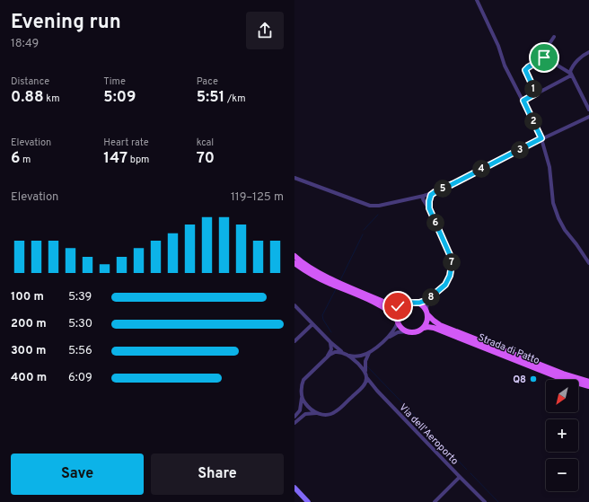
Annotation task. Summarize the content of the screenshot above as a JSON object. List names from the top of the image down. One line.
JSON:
{"streets":{"main road":["Strada di Patto"],"street":["Via dell'Aeroporto"]},"places":["Q8"],"north":"bottom left","page":{"heading":["Evening run","18:49"],"stats":[["Distance","0.88 km"],["Time","5:09"],["Pace","5:51 /km"],["Elevation","6 m"],["Heart rate","147 bpm"],["kcal","70"]],"pins":["1","2","3","4","5","6","7","8"],"chart":["Elevation","119–125 m"],"list":[{"name":"100 m","note":"5:39"},{"name":"200 m","note":"5:30"},{"name":"300 m","note":"5:56"},{"name":"400 m","note":"6:09"}],"map_buttons":["+","−"],"buttons":["Save","Share"]}}
